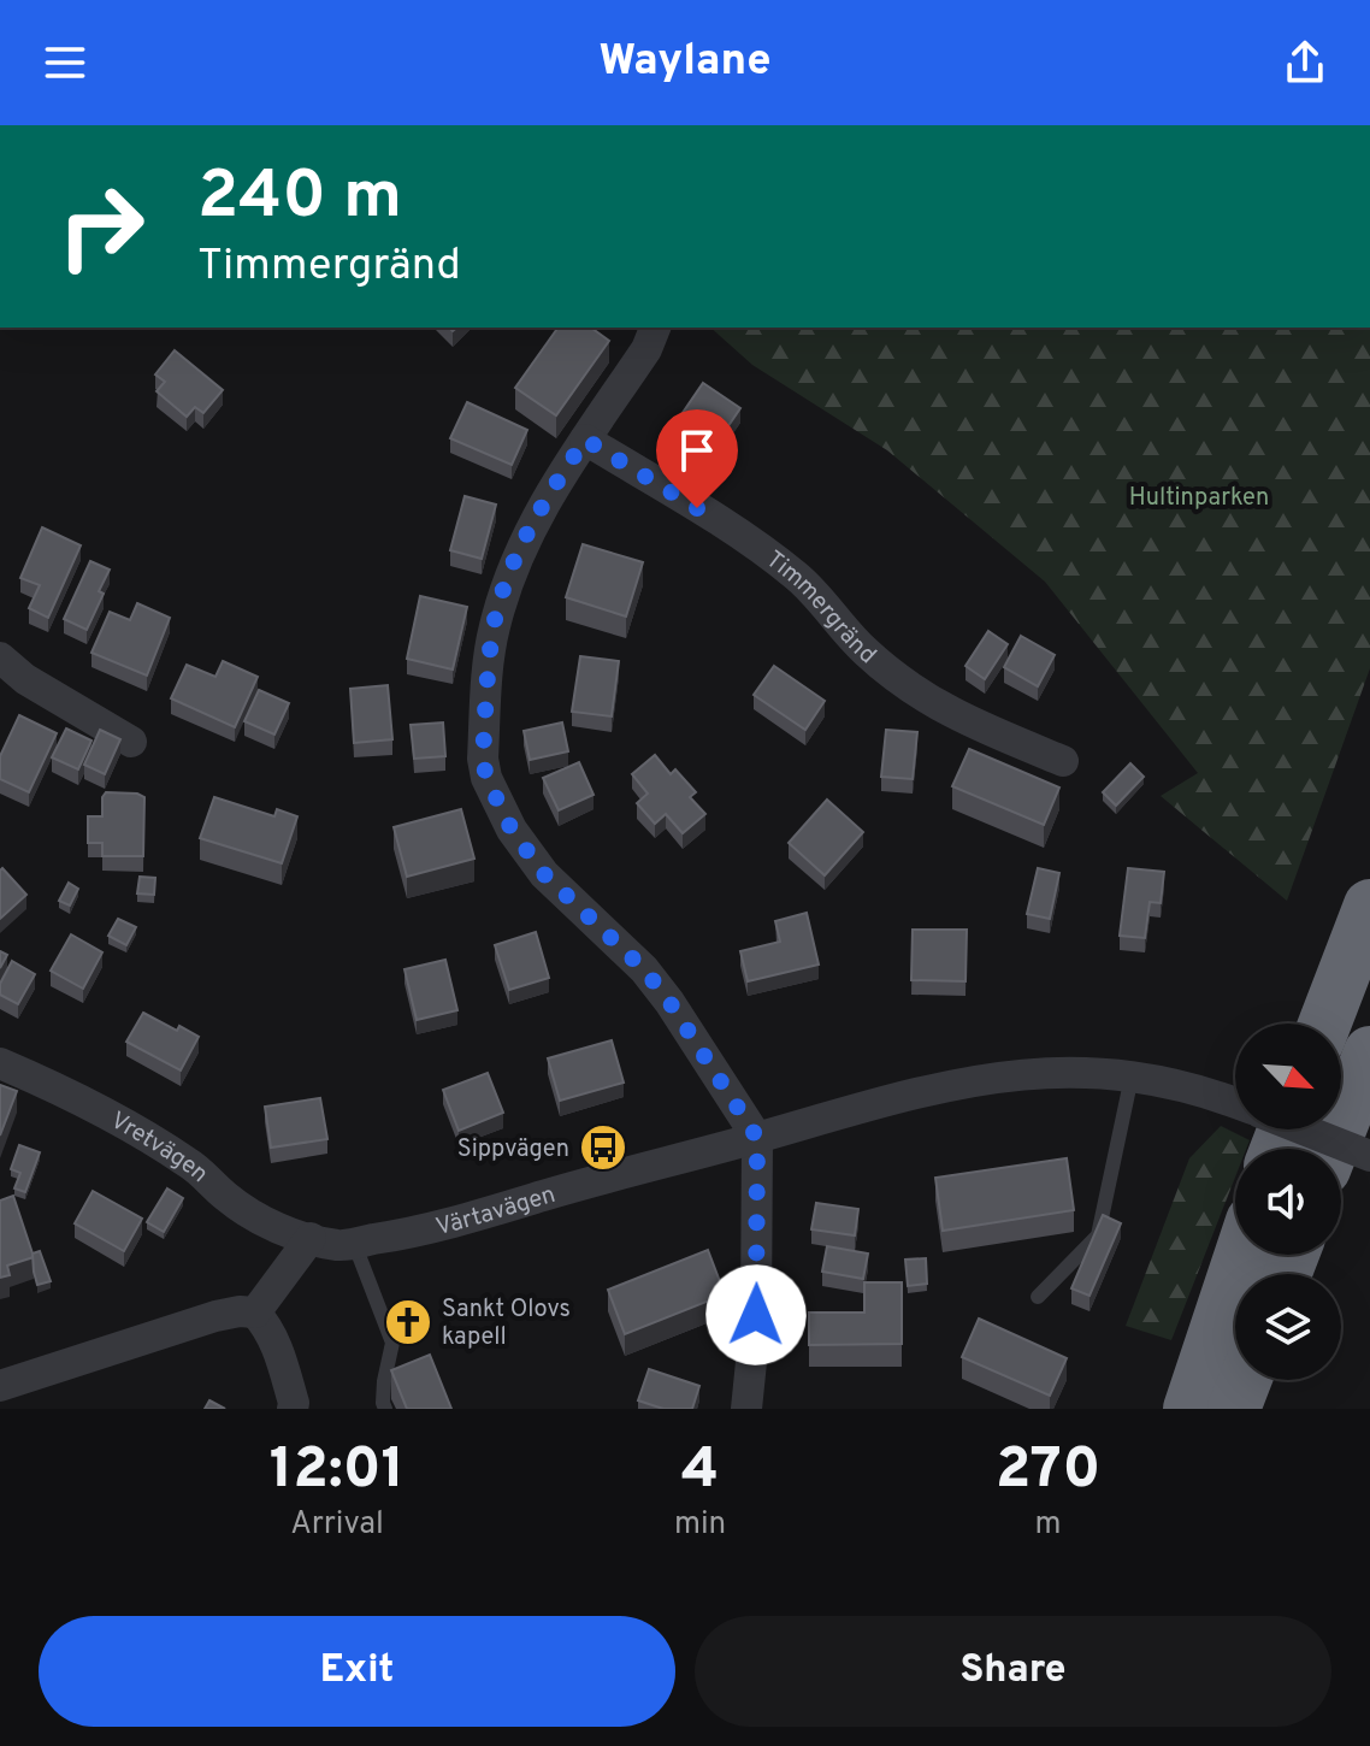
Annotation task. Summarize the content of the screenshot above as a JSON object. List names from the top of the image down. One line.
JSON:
{"streets":{"street":["Timmergränd","Vretvägen","Värtavägen"]},"crossings":[["Vretvägen","Värtavägen"]],"parks":["Hultinparken"],"places":{"bus stop":["Sippvägen"],"church":["Sankt Olovs kapell"]},"north":"bottom right","page":{"header":"Waylane","turn":["240 m","Timmergränd"],"eta":["12:01","Arrival","4","min","270","m"],"buttons":["Exit","Share"]}}
